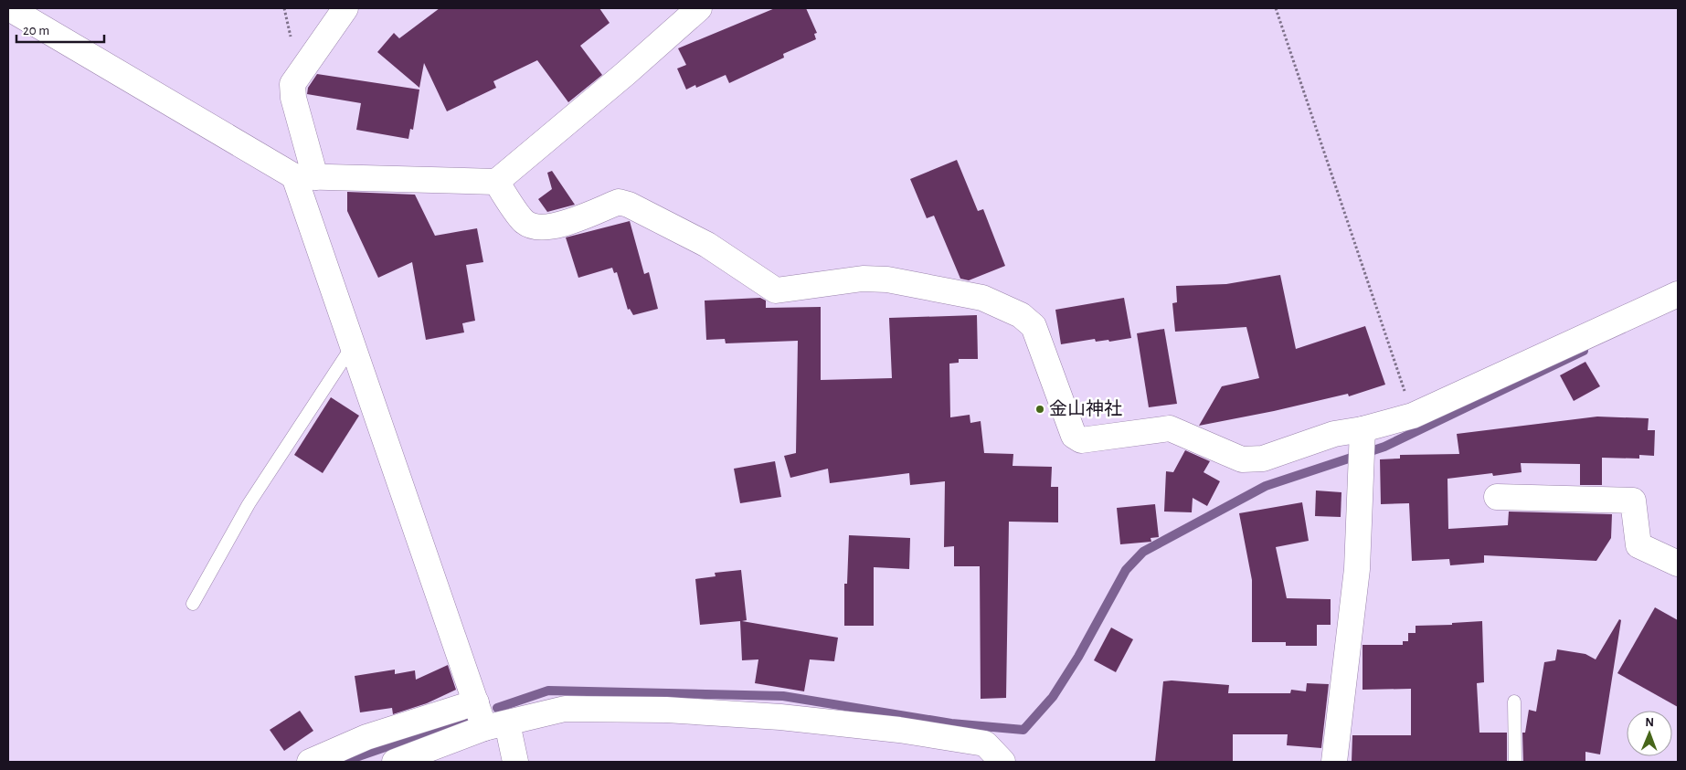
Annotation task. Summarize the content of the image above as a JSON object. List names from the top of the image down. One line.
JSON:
{"places":["金山神社"],"scale_bar":"20 m","north":"top"}
